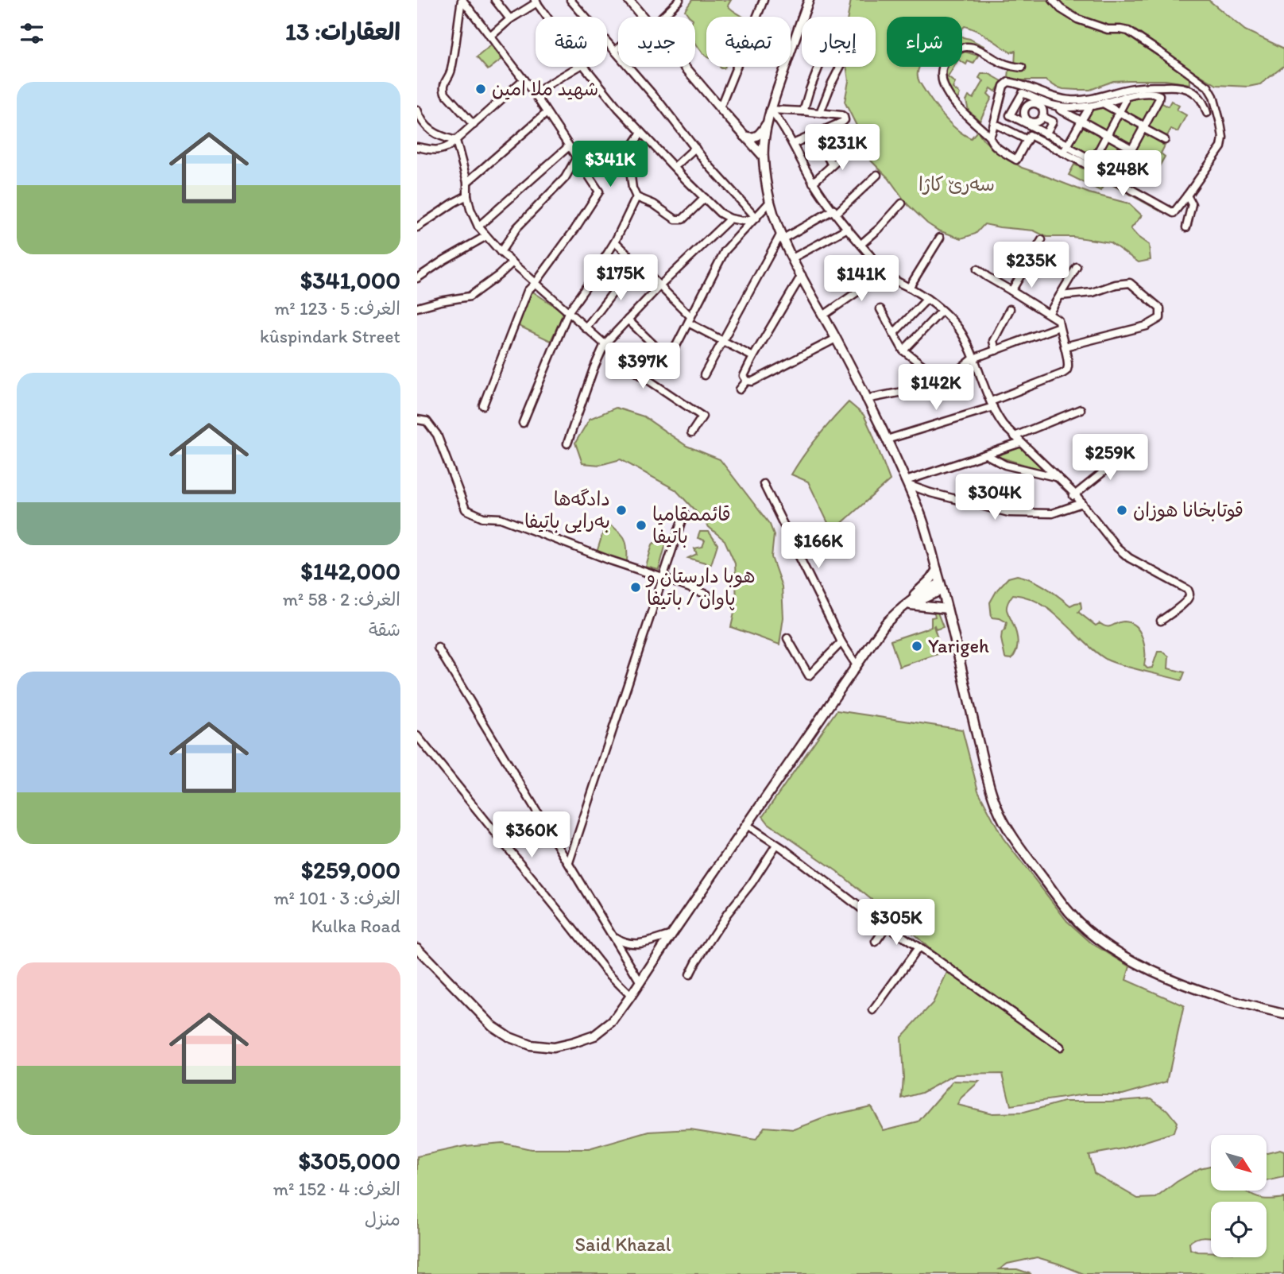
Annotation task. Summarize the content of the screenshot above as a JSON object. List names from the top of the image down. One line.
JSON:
{"parks":["سەرێ کاژا","Said Khazal"],"places":["شهيد ملا امين","دادگه‌ها به‌رايى باتيفا","قوتابخانا هوزان","قائممقاميا باتيفا","هوبا دارستان و پاوان / باتيفا","Yarigeh"],"north":"bottom right","page":{"heading":"العقارات: 13","chip":["شراء","إيجار","تصفية","جديد","شقة"],"list":[{"name":"$341,000","note":"الغرف: 5 · 123 m² · kûspindark Street"},{"name":"$142,000","note":"الغرف: 2 · 58 m² · شقة"},{"name":"$259,000","note":"الغرف: 3 · 101 m² · Kulka Road"},{"name":"$305,000","note":"الغرف: 4 · 152 m² · منزل"}],"price":["$231K","$341K","$248K","$235K","$175K","$141K","$397K","$142K","$259K","$304K","$166K","$360K","$305K"]}}
